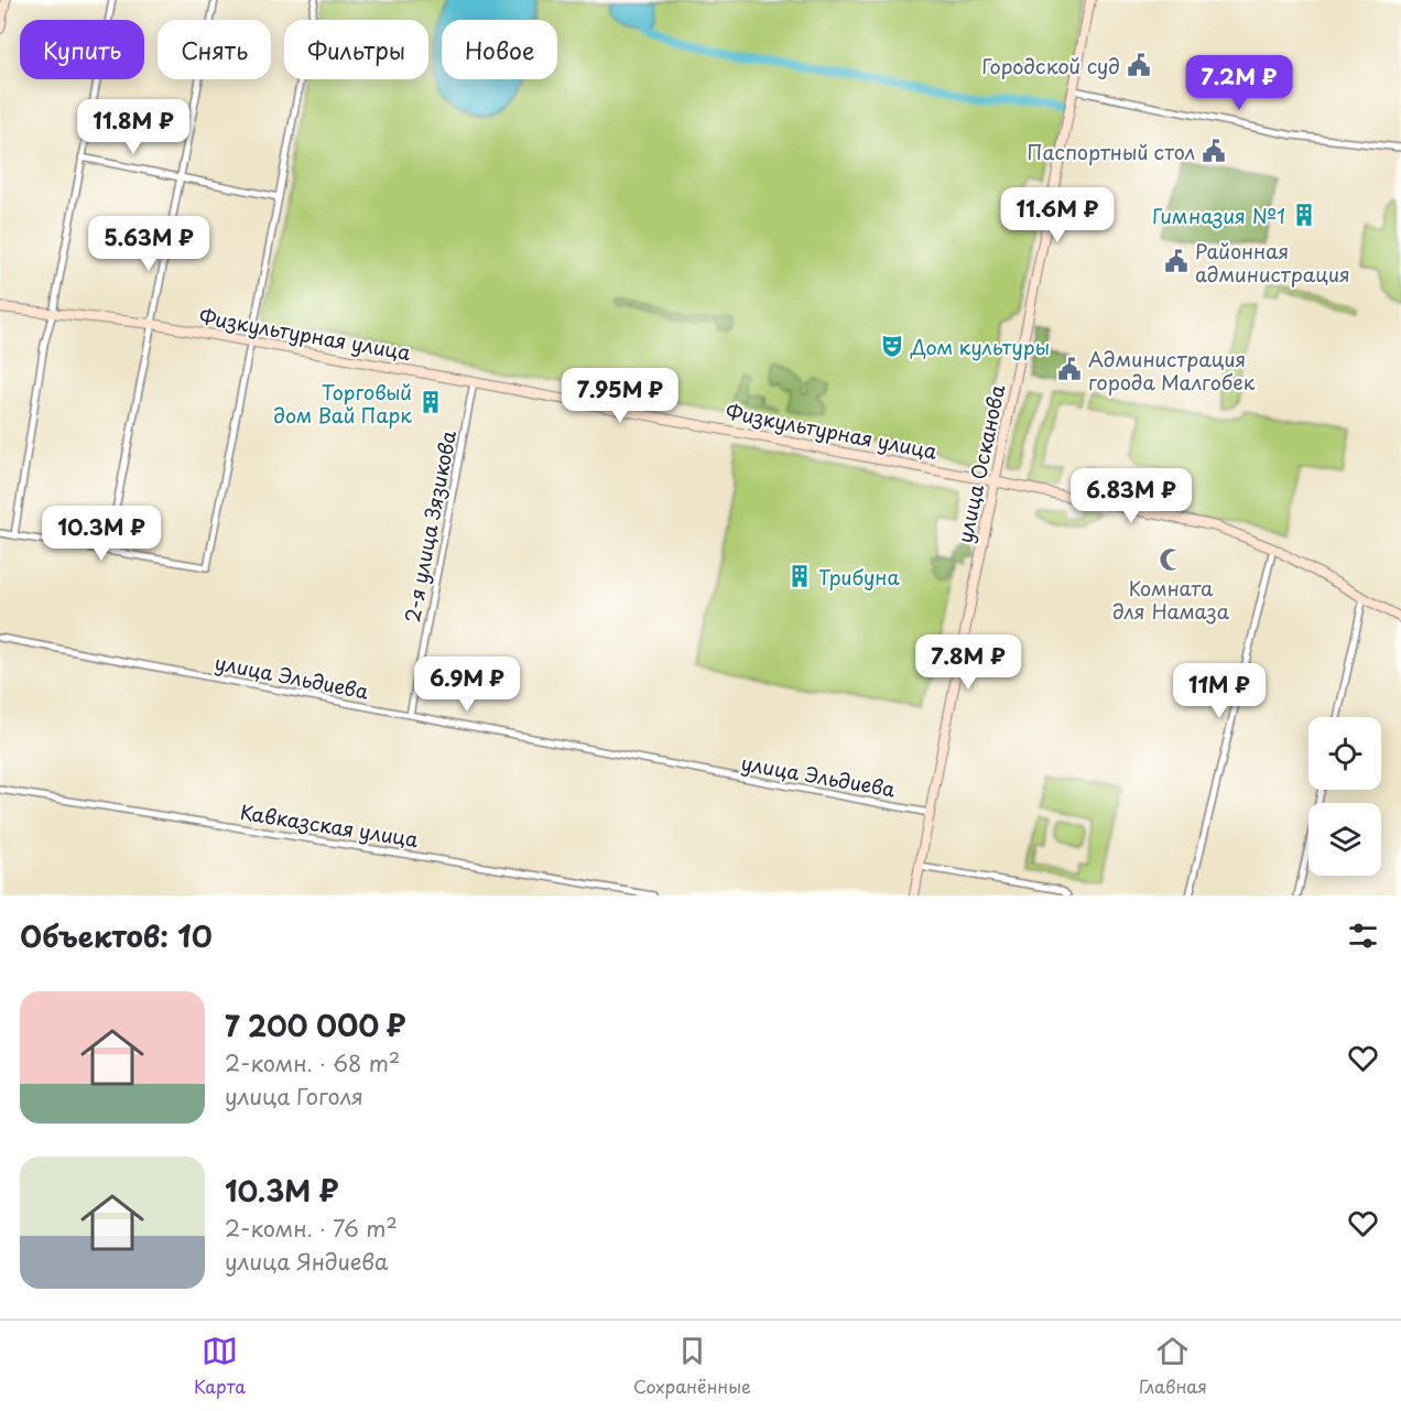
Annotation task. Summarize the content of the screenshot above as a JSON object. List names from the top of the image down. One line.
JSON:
{"streets":{"main road":["Физкультурная улица","улица Осканова"],"street":["2-я улица Зязикова","улица Эльдиева","Кавказская улица"]},"crossings":[["Физкультурная улица","улица Осканова"],["Физкультурная улица","2-я улица Зязикова"],["улица Осканова","улица Эльдиева"],["2-я улица Зязикова","улица Эльдиева"]],"places":{"public building":["Городской суд","Паспортный стол","Районная администрация","Администрация города Малгобек"],"building":["Гимназия №1","Торговый дом Вай Парк","Трибуна"],"theatre":["Дом культуры"],"mosque":["Комната для Намаза"]},"page":{"chip":["Купить","Снять","Фильтры","Новое"],"price":["7.2M ₽","11.8M ₽","11.6M ₽","5.63M ₽","7.95M ₽","6.83M ₽","10.3M ₽","7.8M ₽","6.9M ₽","11M ₽"],"heading":"Объектов: 10","list":[{"name":"7 200 000 ₽","note":"2-комн. · 68 m² · улица Гоголя"},{"name":"10.3M ₽","note":"2-комн. · 76 m² · улица Яндиева"}],"tabs":["Карта","Сохранённые","Главная"]}}
